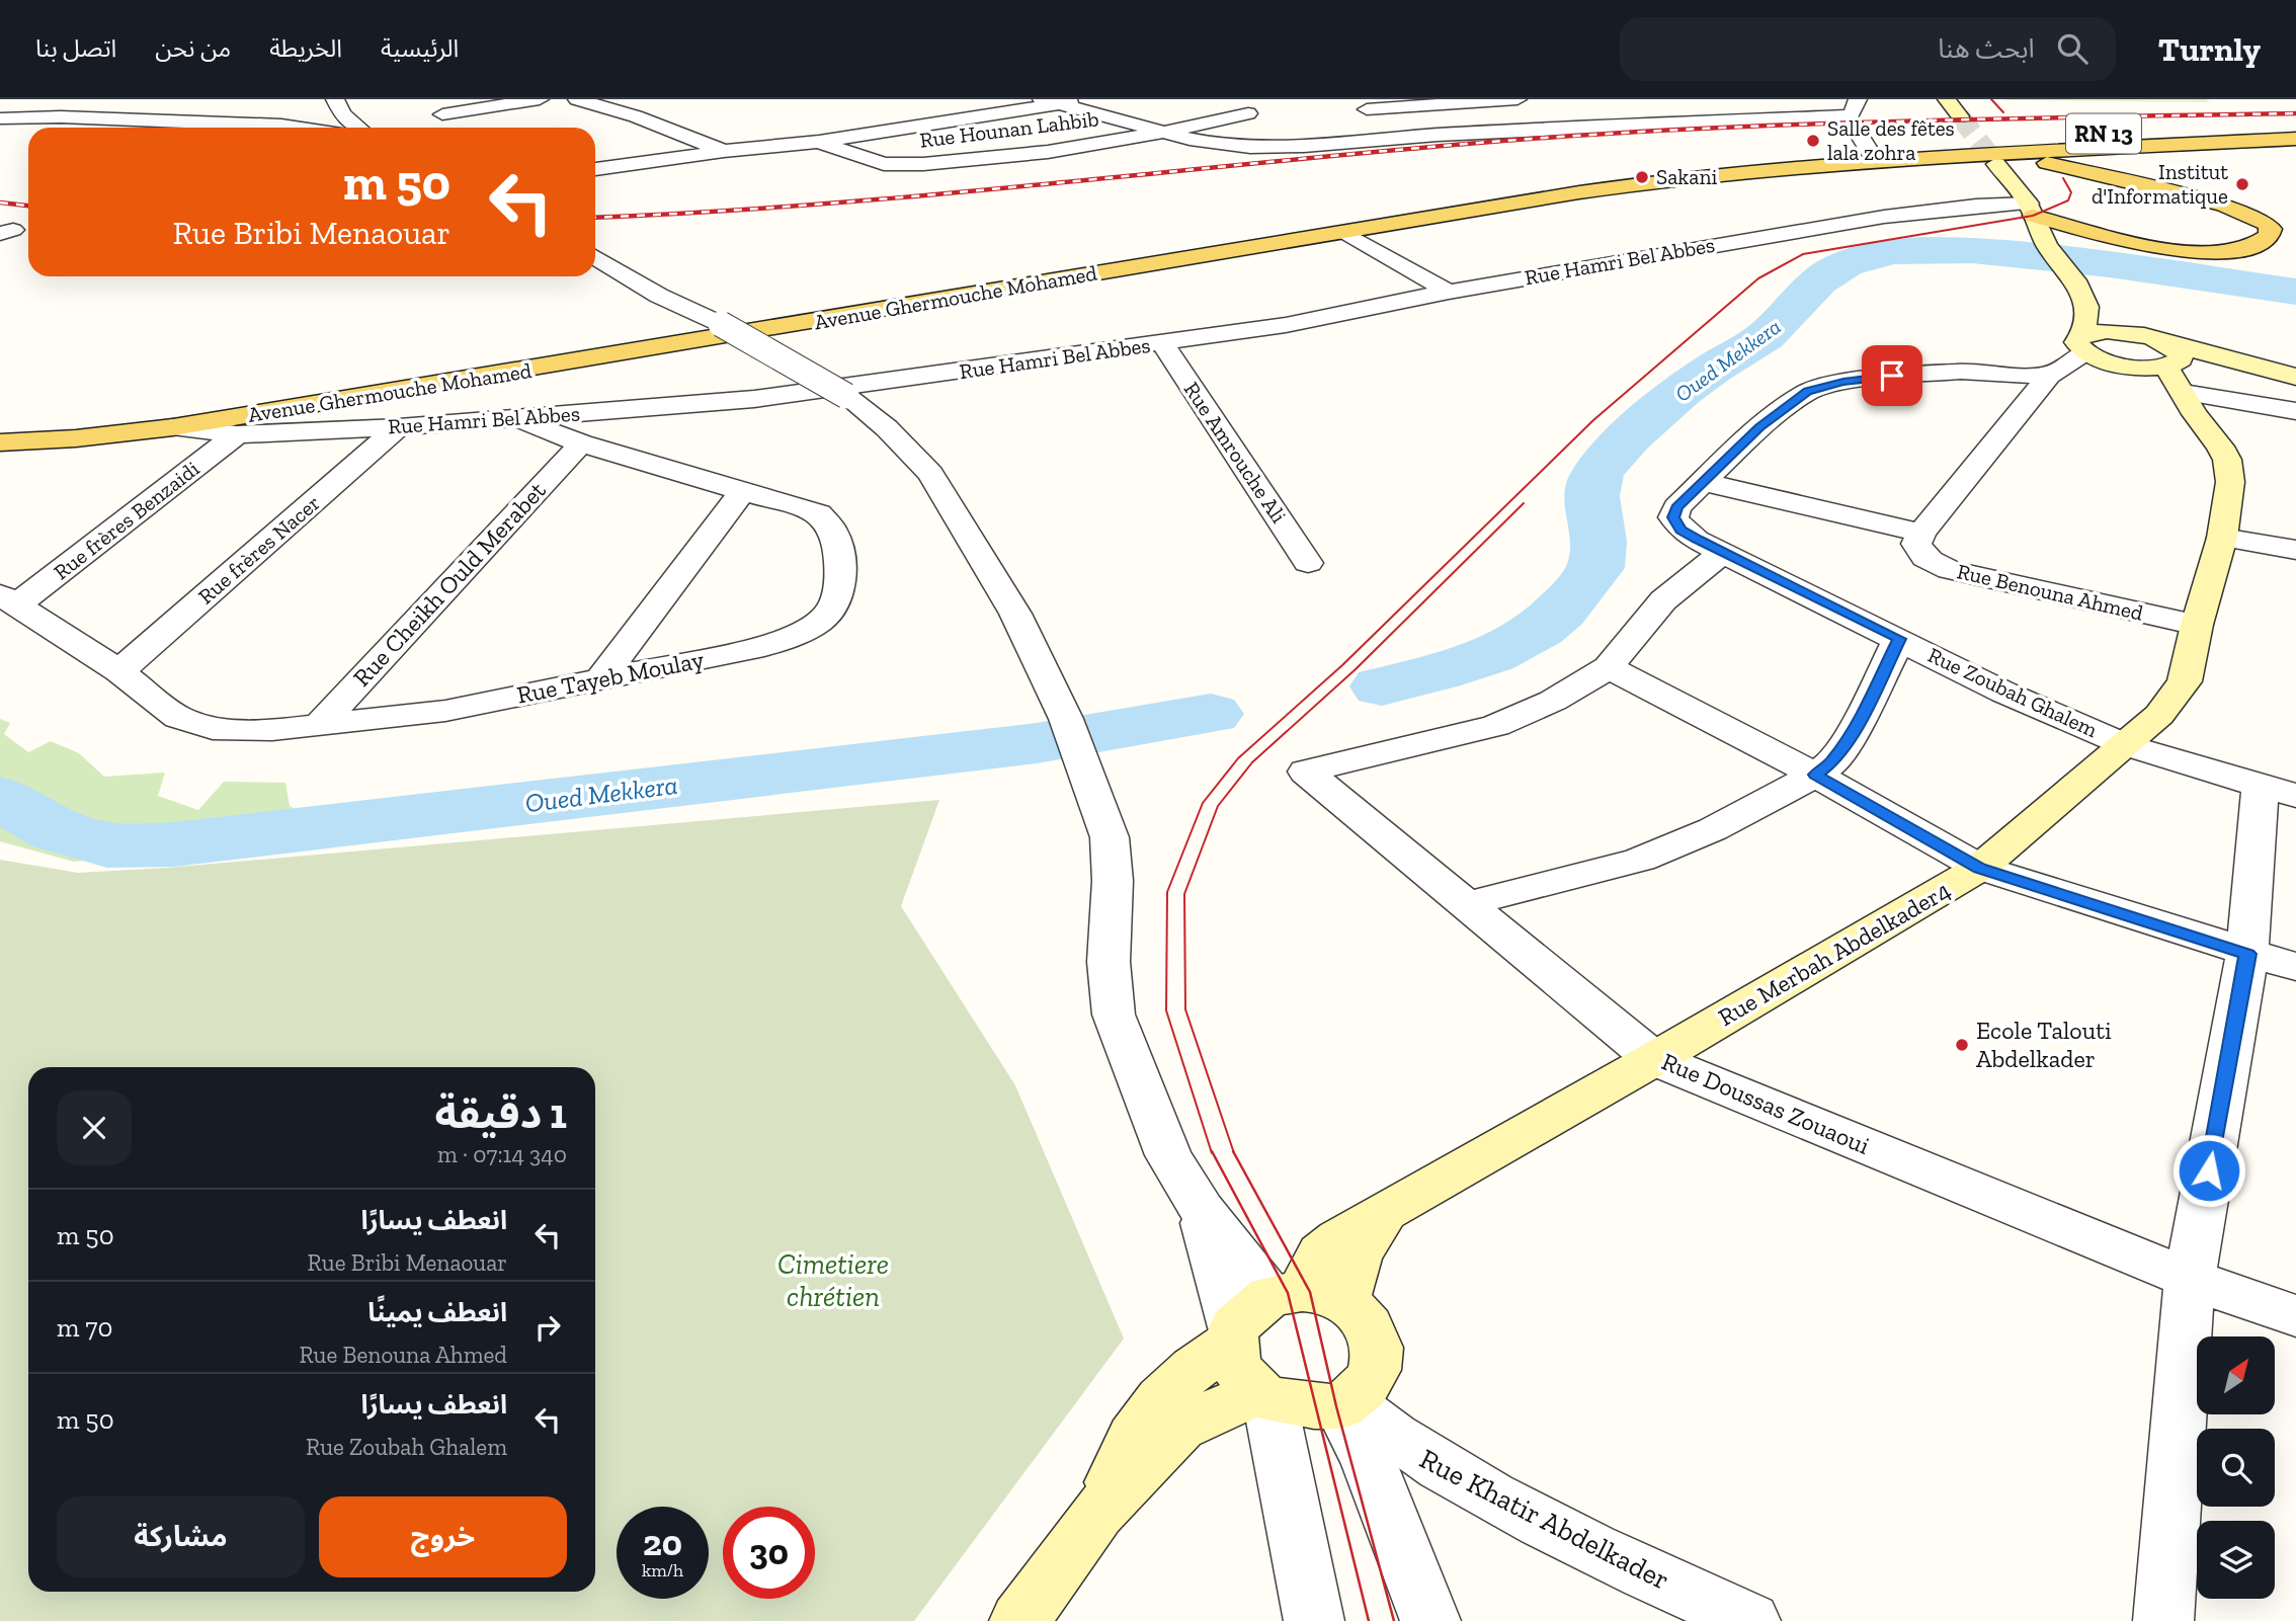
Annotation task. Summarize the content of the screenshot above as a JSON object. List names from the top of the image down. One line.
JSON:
{"streets":{"main road":["RN 13","Avenue Ghermouche Mohamed","Rue Merbah Abdelkader4"],"street":["Rue Hounan Lahbib","Rue Hamri Bel Abbes","Rue Amrouche Ali","Rue frères Benzaidi","Rue frères Nacer","Rue Cheikh Ould Merabet","Rue Benouna Ahmed","Rue Tayeb Moulay","Rue Zoubah Ghalem","Rue Doussas Zouaoui","Rue Khatir Abdelkader"]},"crossings":[["RN 13","Avenue Ghermouche Mohamed"],["Rue Hamri Bel Abbes","Avenue Ghermouche Mohamed"],["Rue Hamri Bel Abbes","Rue Amrouche Ali"],["Rue Hamri Bel Abbes","Rue frères Benzaidi"],["Rue Hamri Bel Abbes","Rue frères Nacer"],["Rue Hamri Bel Abbes","Rue Tayeb Moulay"],["Rue frères Benzaidi","Rue Tayeb Moulay"],["Rue frères Nacer","Rue Tayeb Moulay"],["Rue Cheikh Ould Merabet","Rue Tayeb Moulay"],["Rue Benouna Ahmed","Rue Merbah Abdelkader4"],["Rue Zoubah Ghalem","Rue Merbah Abdelkader4"],["Rue Merbah Abdelkader4","Rue Doussas Zouaoui"],["Rue Merbah Abdelkader4","Rue Khatir Abdelkader"]],"water":["Oued Mekkera"],"parks":["Cimetiere chrétien"],"places":["Salle des fêtes lala zohra","Sakani","Institut d'Informatique","Ecole Talouti Abdelkader"],"north":"top right","page":{"header":"Turnly","search":"ابحث هنا","nav":["الرئيسية","الخريطة","من نحن","اتصل بنا"],"turn":["50 m","Rue Bribi Menaouar"],"heading":["1 دقيقة","340 m · 07:14"],"list":[{"name":"انعطف يسارًا","note":"Rue Bribi Menaouar","value":"50 m"},{"name":"انعطف يمينًا","note":"Rue Benouna Ahmed","value":"70 m"},{"name":"انعطف يسارًا","note":"Rue Zoubah Ghalem","value":"50 m"}],"buttons":["خروج","مشاركة"],"speed":"20 km/h","limit":"30"}}
